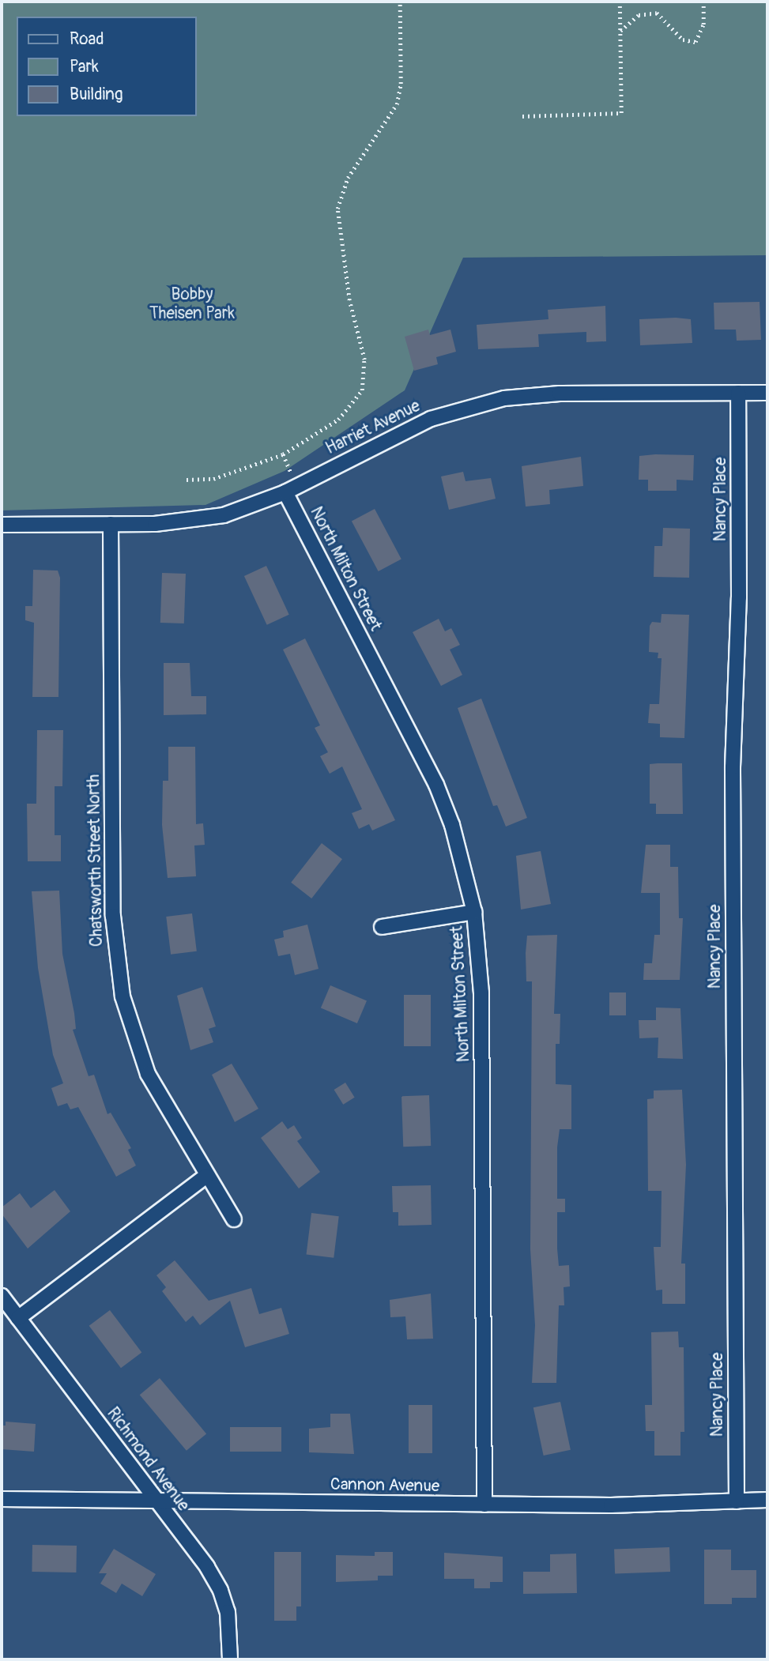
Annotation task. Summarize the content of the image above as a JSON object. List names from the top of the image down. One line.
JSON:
{"streets":{"street":["Harriet Avenue","Nancy Place","North Milton Street","Chatsworth Street North","Richmond Avenue","Cannon Avenue"]},"crossings":[["Harriet Avenue","Nancy Place"],["Harriet Avenue","North Milton Street"],["Harriet Avenue","Chatsworth Street North"],["Nancy Place","Cannon Avenue"],["North Milton Street","Cannon Avenue"],["Richmond Avenue","Cannon Avenue"]],"parks":["Bobby Theisen Park"],"legend":["Road","Park","Building"]}
